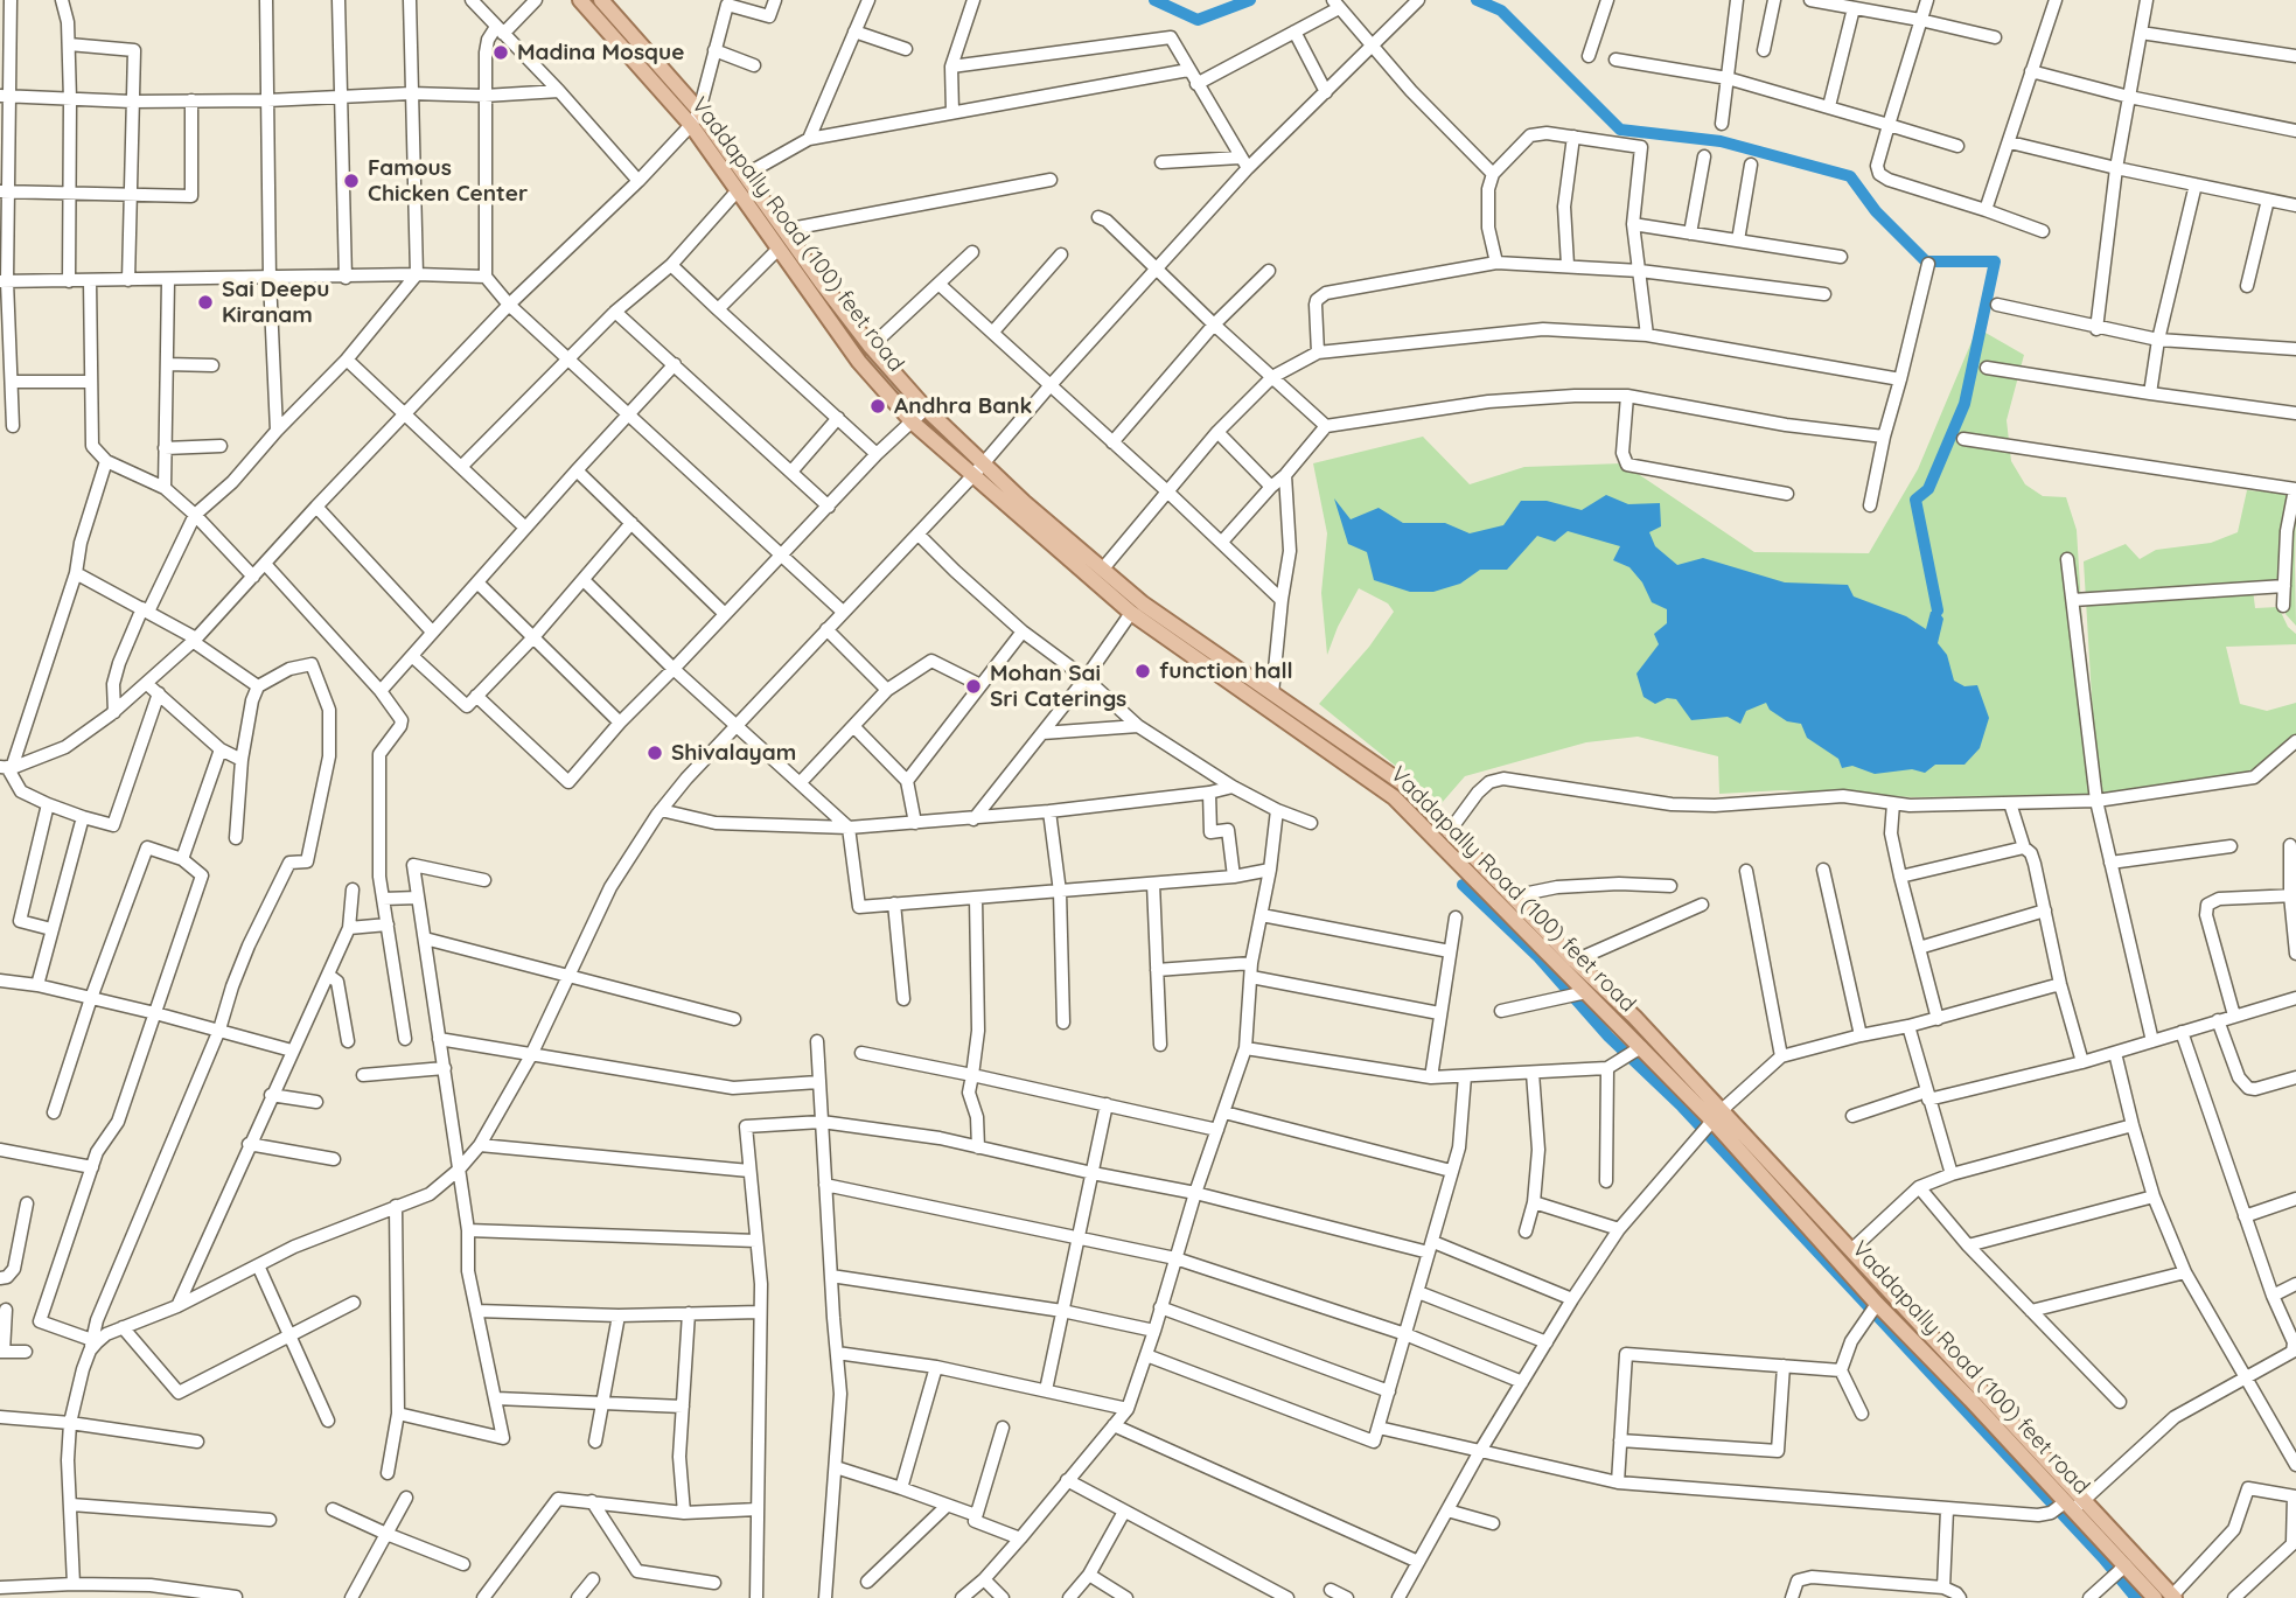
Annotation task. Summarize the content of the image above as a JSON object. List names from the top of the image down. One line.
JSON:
{"streets":{"main road":["Vaddapally Road (100) feet road"]},"places":["Madina Mosque","Famous Chicken Center","Sai Deepu Kiranam","Andhra Bank","function hall","Mohan Sai Sri Caterings","Shivalayam"]}
